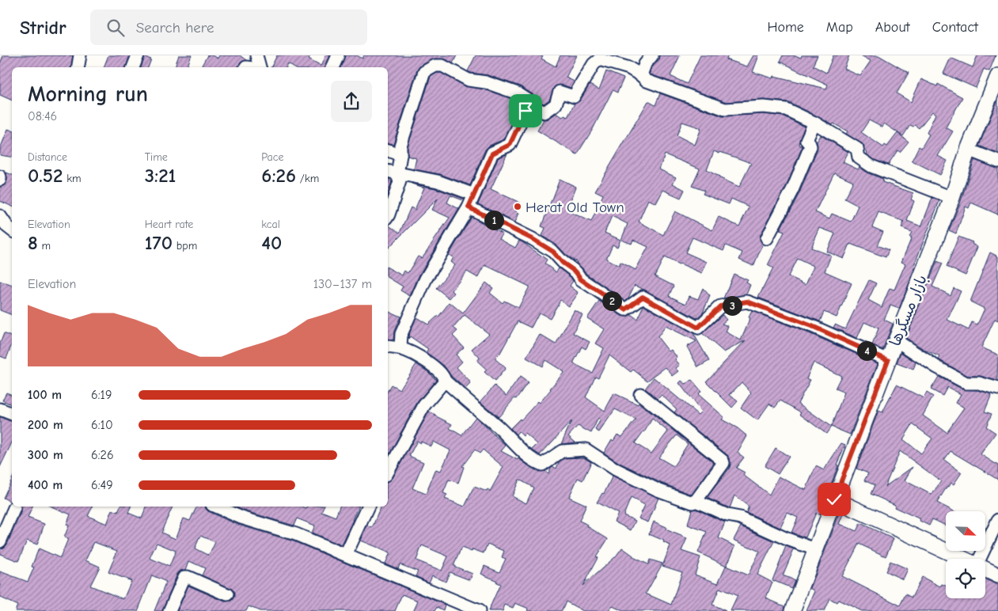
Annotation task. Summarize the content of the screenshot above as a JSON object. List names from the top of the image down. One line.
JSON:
{"streets":{"street":["بازار مسگرها"]},"places":["Herat Old Town"],"north":"bottom right","page":{"header":"Stridr","search":"Search here","nav":["Home","Map","About","Contact"],"heading":["Morning run","08:46"],"stats":[["Distance","0.52 km"],["Time","3:21"],["Pace","6:26 /km"],["Elevation","8 m"],["Heart rate","170 bpm"],["kcal","40"]],"pins":["1","2","3","4"],"chart":["Elevation","130–137 m"],"list":[{"name":"100 m","note":"6:19"},{"name":"200 m","note":"6:10"},{"name":"300 m","note":"6:26"},{"name":"400 m","note":"6:49"}]}}
